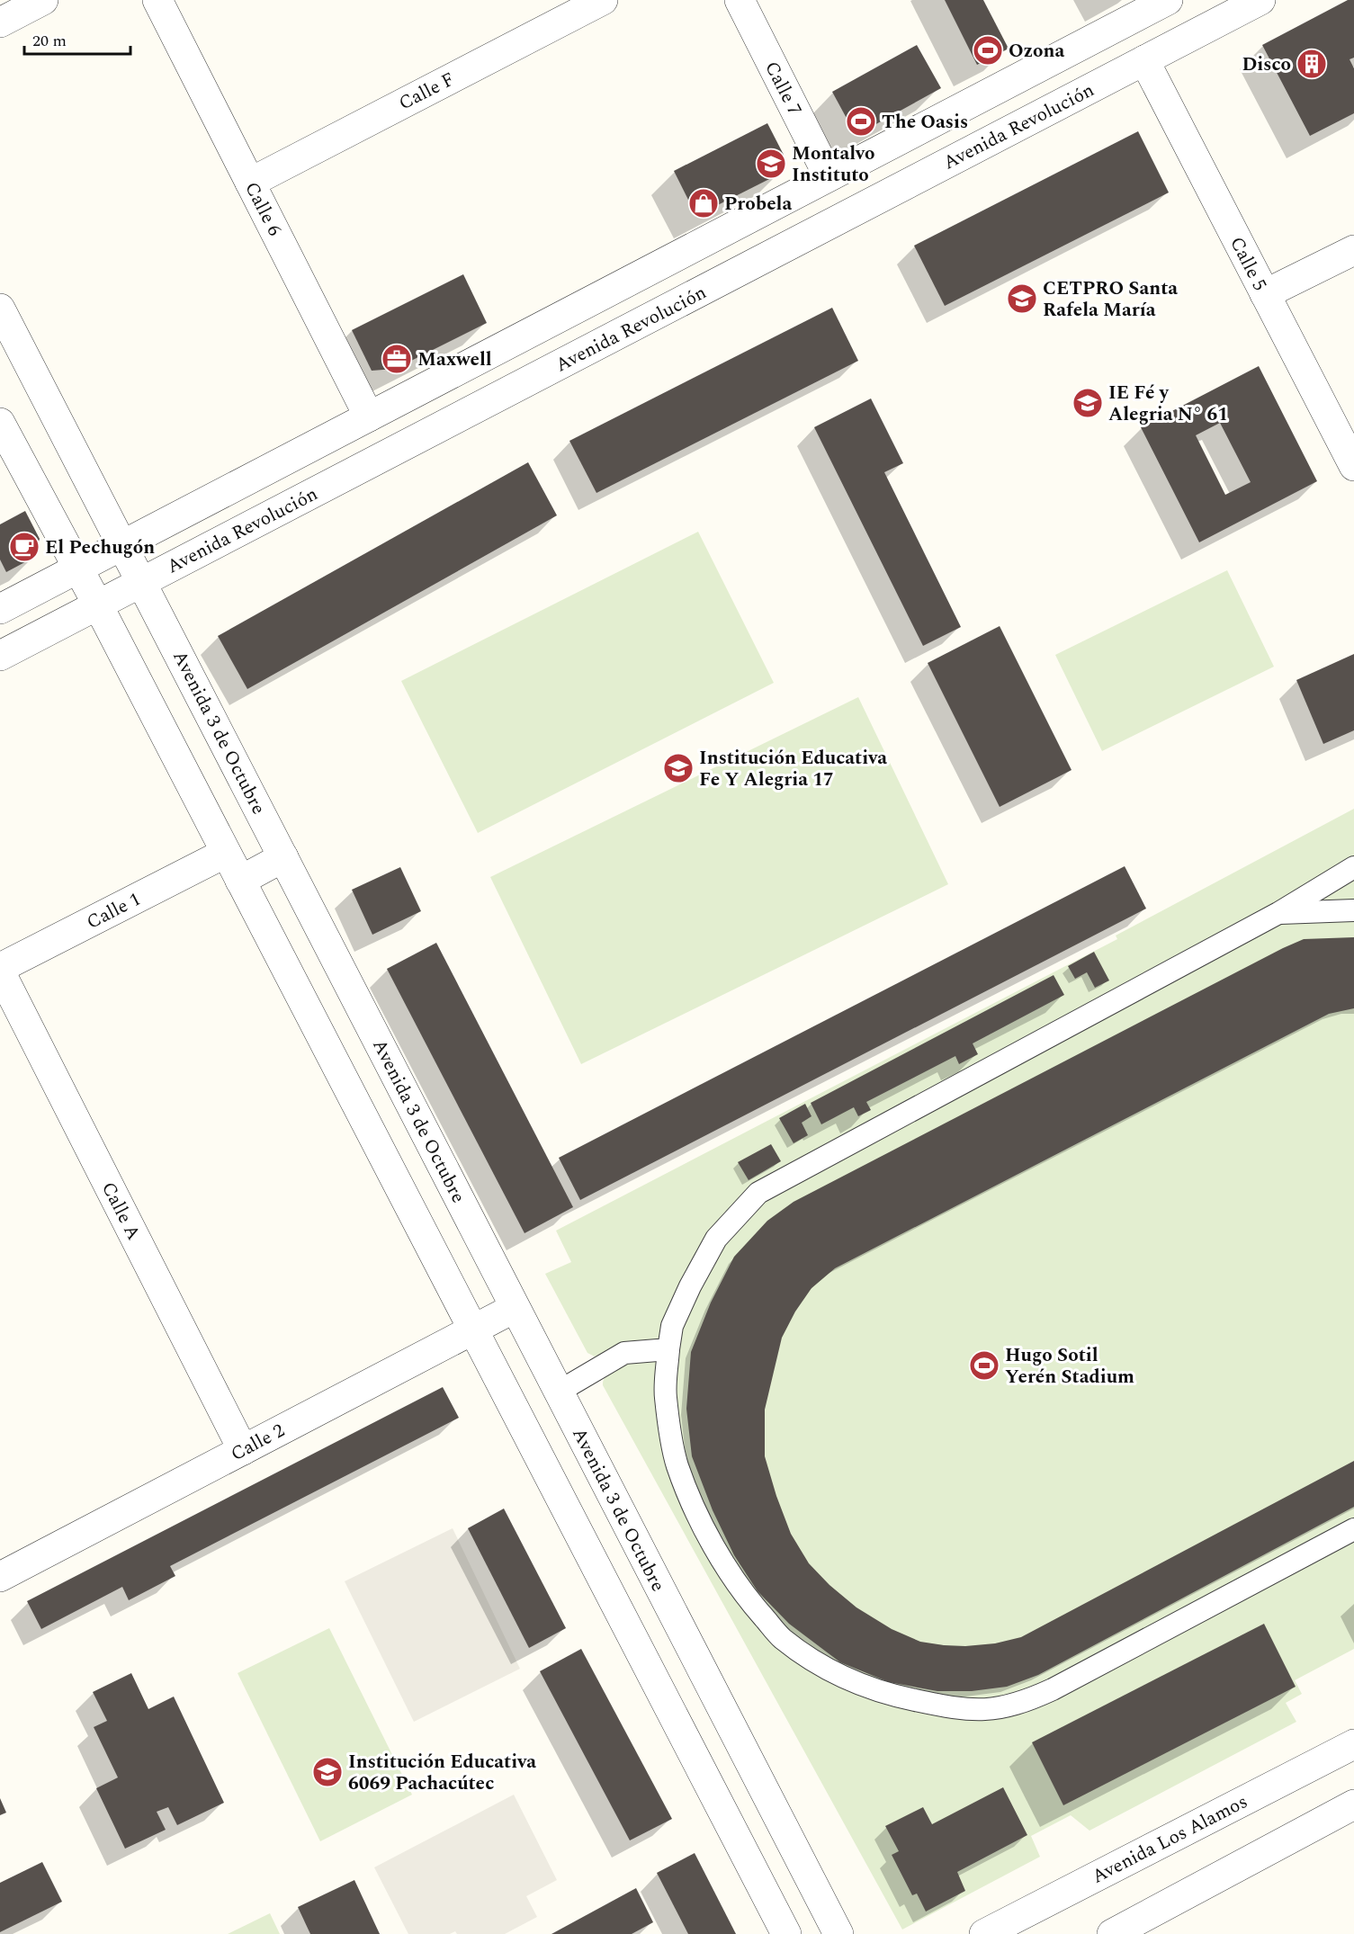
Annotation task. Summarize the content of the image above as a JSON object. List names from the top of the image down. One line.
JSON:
{"streets":{"street":["Calle 7","Calle F","Avenida Revolución","Calle 6","Calle 5","Avenida 3 de Octubre","Calle 1","Calle A","Calle 2","Avenida Los Alamos"]},"crossings":[["Calle F","Calle 6"],["Avenida Revolución","Calle 5"],["Avenida Revolución","Avenida 3 de Octubre"],["Avenida 3 de Octubre","Calle 2"],["Calle 1","Calle A"],["Calle A","Calle 2"]],"places":{"sports":["Ozona","The Oasis","Hugo Sotil Yerén Stadium"],"building":["Disco"],"school or university":["Montalvo Instituto","CETPRO Santa Rafela María","IE Fé y Alegria N° 61","Institución Educativa Fe Y Alegria 17","Institución Educativa 6069 Pachacútec"],"shop":["Probela"],"office":["Maxwell"],"cafe":["El Pechugón"]},"scale_bar":"20 m"}
